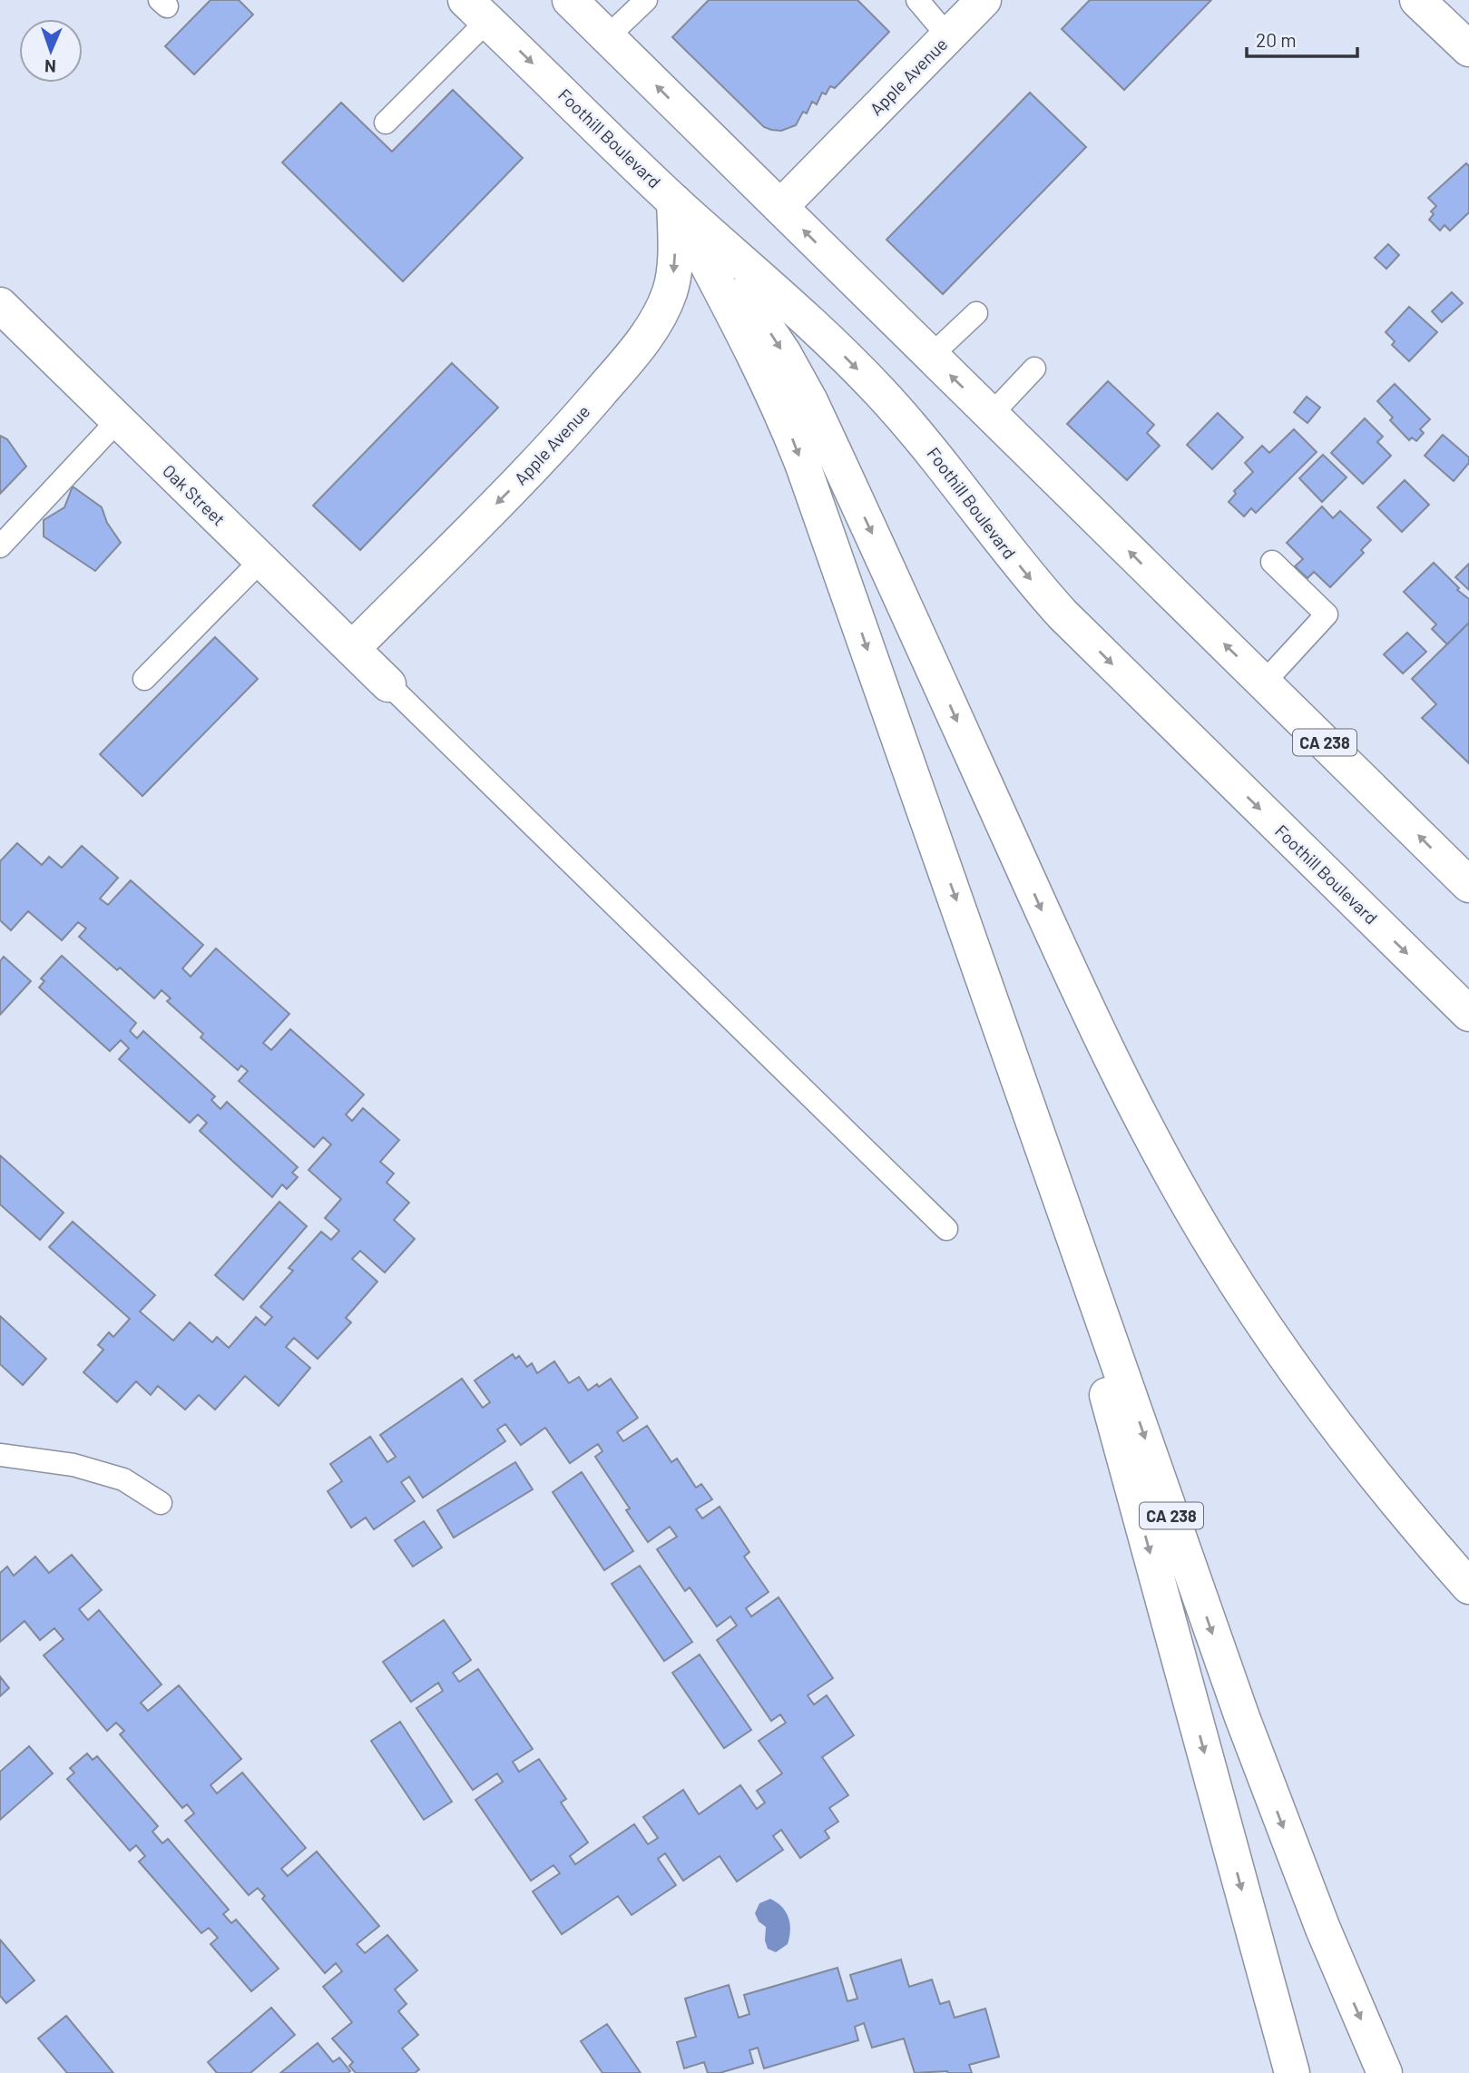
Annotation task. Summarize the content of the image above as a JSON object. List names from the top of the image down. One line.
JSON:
{"streets":{"main road":["Apple Avenue","Foothill Boulevard","Oak Street","CA 238"]},"crossings":[["Apple Avenue","Foothill Boulevard"],["Apple Avenue","Oak Street"],["Apple Avenue","CA 238"],["Foothill Boulevard","CA 238"]],"one_way":["Apple Avenue"],"scale_bar":"20 m","north":"bottom"}
